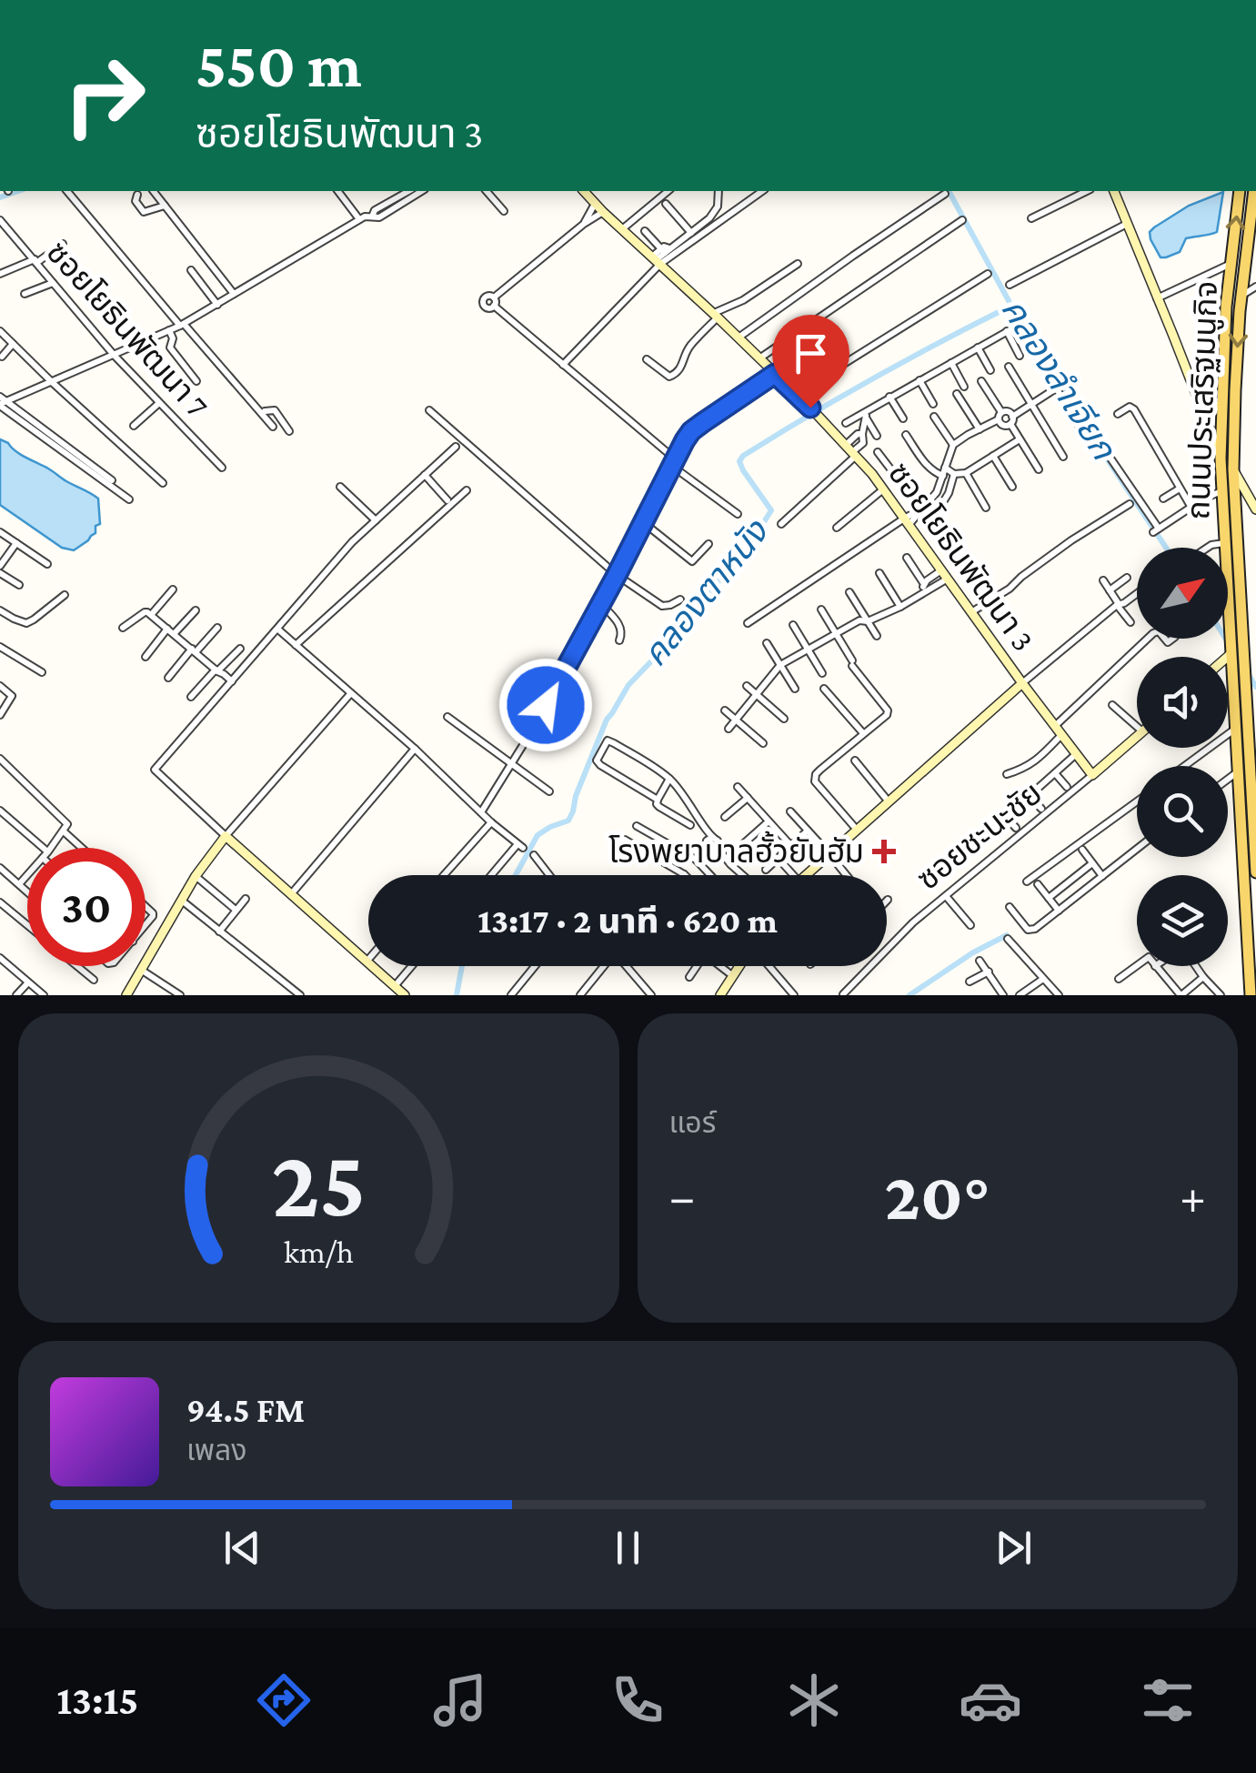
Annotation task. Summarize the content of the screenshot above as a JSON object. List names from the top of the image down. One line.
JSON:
{"streets":{"main road":["ถนนประเสริฐมนูกิจ"],"street":["ซอยโยธินพัฒนา 7","ซอยโยธินพัฒนา 3","ซอยชะนะชัย"]},"crossings":[["ซอยโยธินพัฒนา 3","ซอยชะนะชัย"]],"water":["คลองลำเจียก","คลองตาหนัง"],"places":{"health":["โรงพยาบาลฮั้วยันฮัม"]},"north":"top right","page":{"turn":["550 m","ซอยโยธินพัฒนา 3"],"limit":"30","trip":"13:17 · 2 นาที · 620 m","tile":"แอร์","heat":["−","20°","+"],"song":["94.5 FM","เพลง"],"tabs":"13:15","gauge":["25","km/h"]}}
